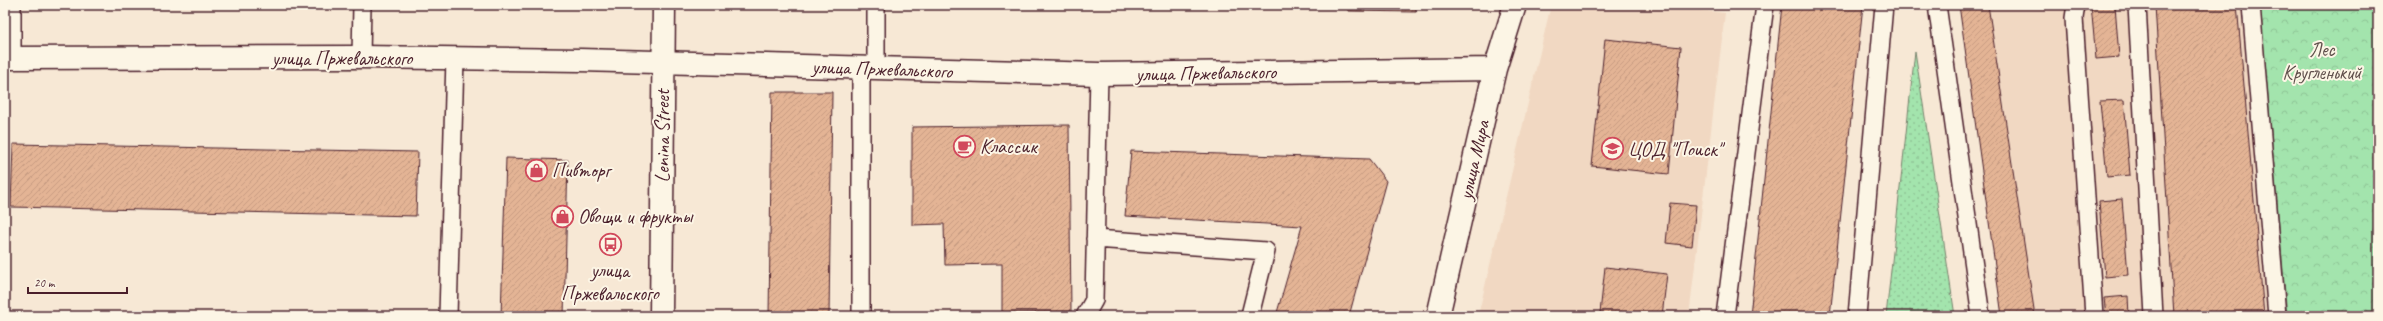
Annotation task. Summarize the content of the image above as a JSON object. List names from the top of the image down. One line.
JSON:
{"streets":{"street":["улица Пржевальского","Lenina Street","улица Мира"]},"crossings":[["улица Пржевальского","Lenina Street"],["улица Пржевальского","улица Мира"]],"parks":["Лес Кругленький"],"places":{"cafe":["Классик"],"school or university":["ЦОД \"Поиск\""],"shop":["Пивторг","Овощи и фрукты"],"bus stop":["улица Пржевальского"]},"scale_bar":"20 m"}
